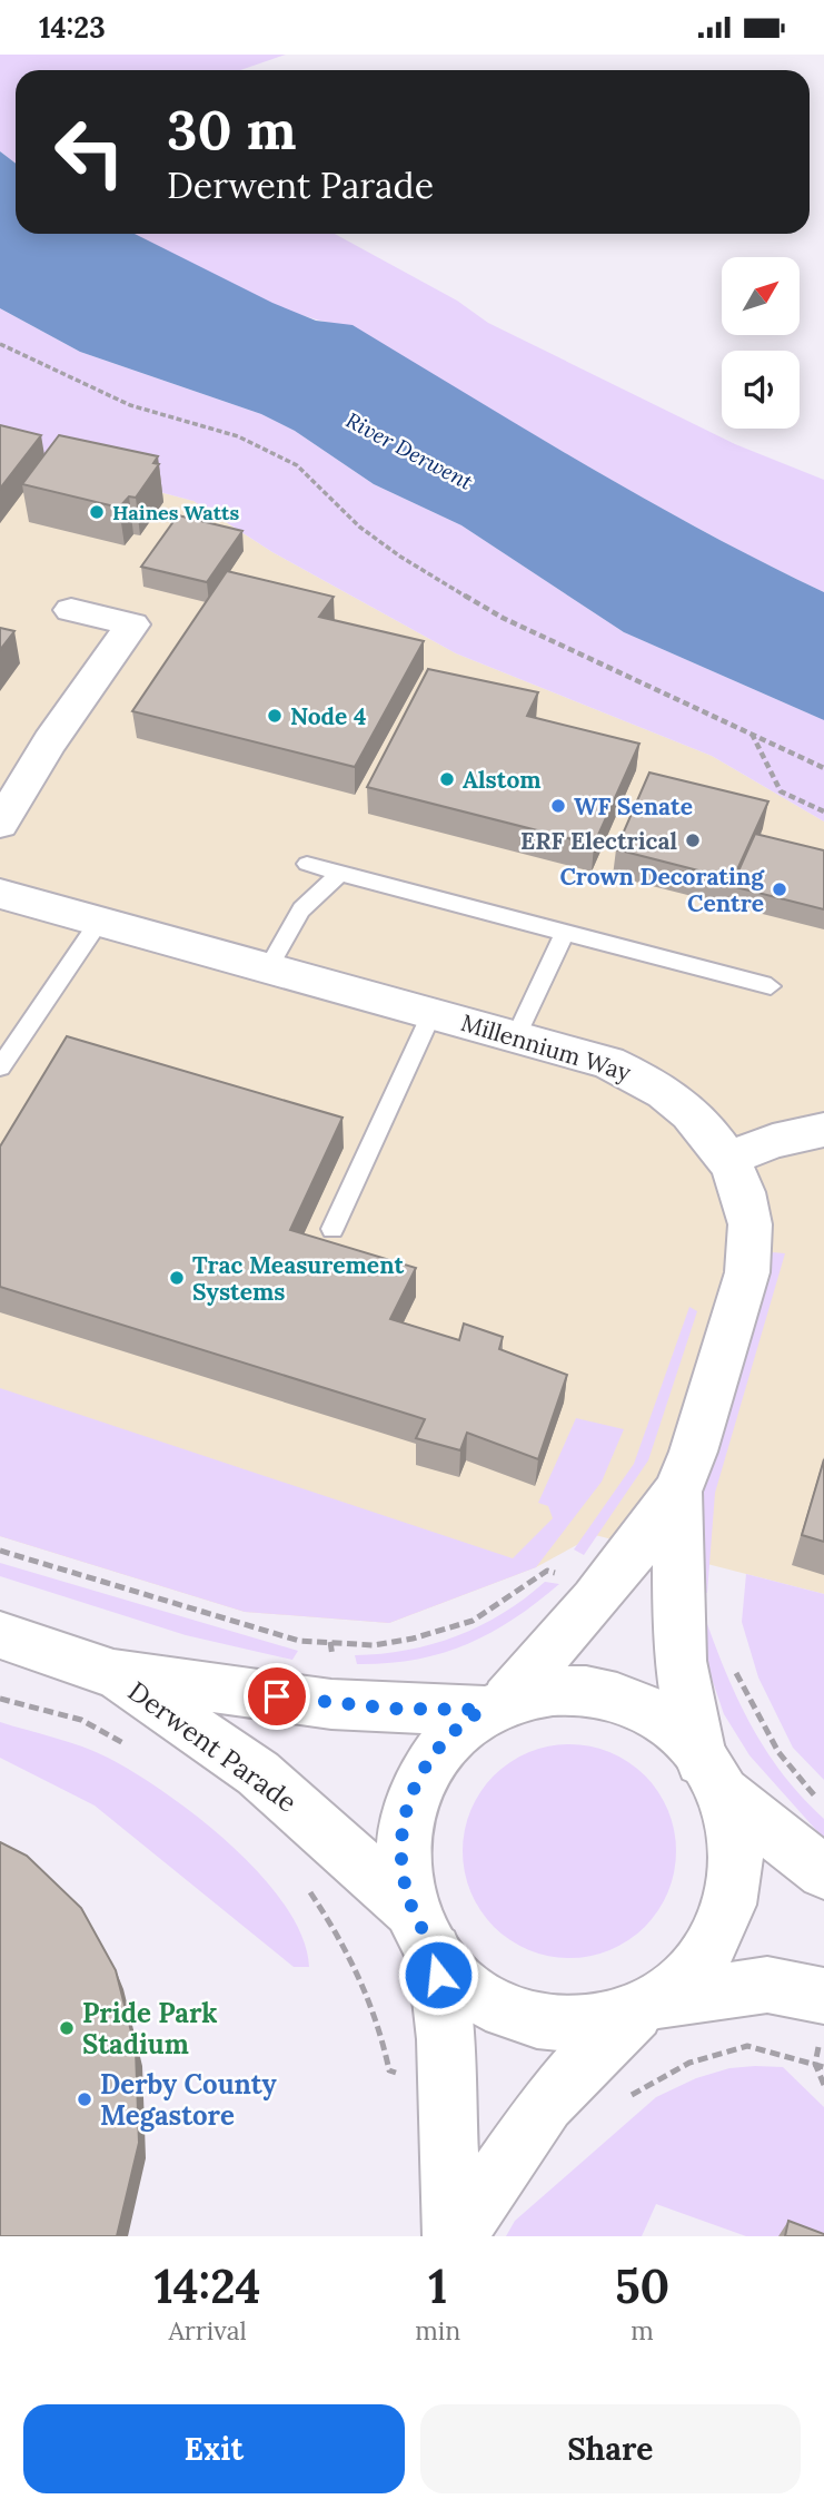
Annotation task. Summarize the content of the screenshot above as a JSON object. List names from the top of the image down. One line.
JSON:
{"streets":{"street":["Millennium Way","Derwent Parade"]},"crossings":[["Millennium Way","Derwent Parade"]],"water":["River Derwent"],"places":["Haines Watts","Node 4","Alstom","WF Senate","ERF Electrical","Crown Decorating Centre","Trac Measurement Systems","Pride Park Stadium","Derby County Megastore"],"north":"top right","page":{"status":"14:23","turn":["30 m","Derwent Parade"],"eta":["14:24","Arrival","1","min","50","m"],"buttons":["Exit","Share"]}}
